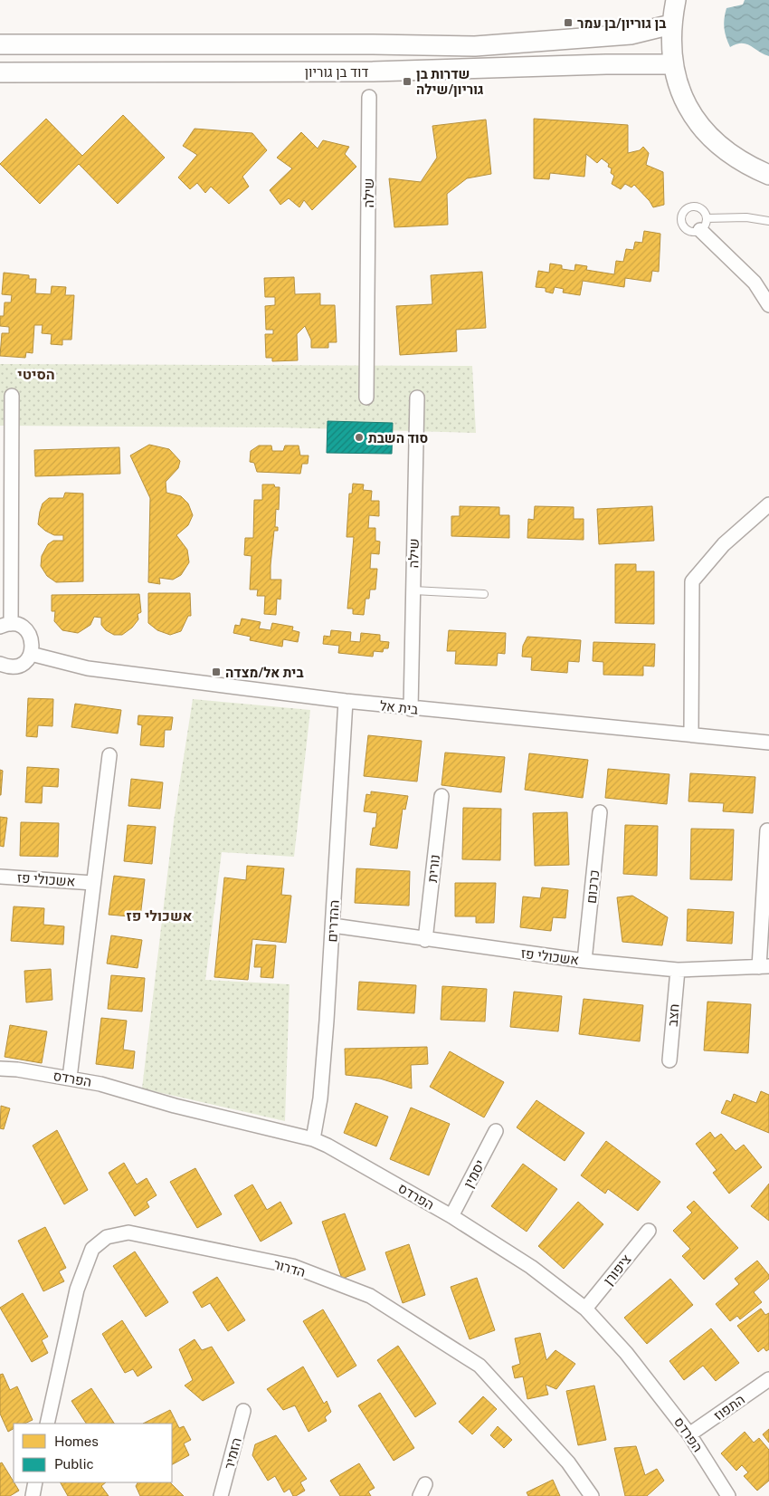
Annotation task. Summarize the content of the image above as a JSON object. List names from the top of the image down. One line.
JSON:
{"streets":{"main road":["דוד בן גוריון"],"street":["שילה","בית אל","נורית","אשכולי פז","כרכום","ההדרים","חצב","הפרדס","יסמין","הדרור","ציפורן","התפוז","הזמיר"]},"crossings":[["שילה","בית אל"],["בית אל","ההדרים"],["נורית","אשכולי פז"],["אשכולי פז","כרכום"],["אשכולי פז","ההדרים"],["אשכולי פז","חצב"],["ההדרים","הפרדס"],["הפרדס","יסמין"],["הפרדס","ציפורן"],["הפרדס","התפוז"]],"districts":["הסיטי","אשכולי פז"],"places":{"transit":["בן גוריון/בן עמר","שדרות בן גוריון/שילה","בית אל/מצדה"],"other":["סוד השבת"]},"legend":["Homes","Public"]}
